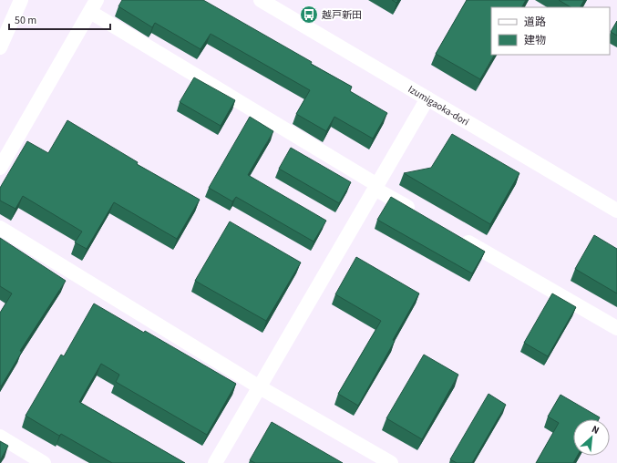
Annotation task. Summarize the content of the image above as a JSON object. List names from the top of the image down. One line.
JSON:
{"streets":{"street":["Izumigaoka-dori"]},"places":{"bus stop":["越戸新田"]},"legend":["道路","建物"],"scale_bar":"50 m","north":"top right"}
